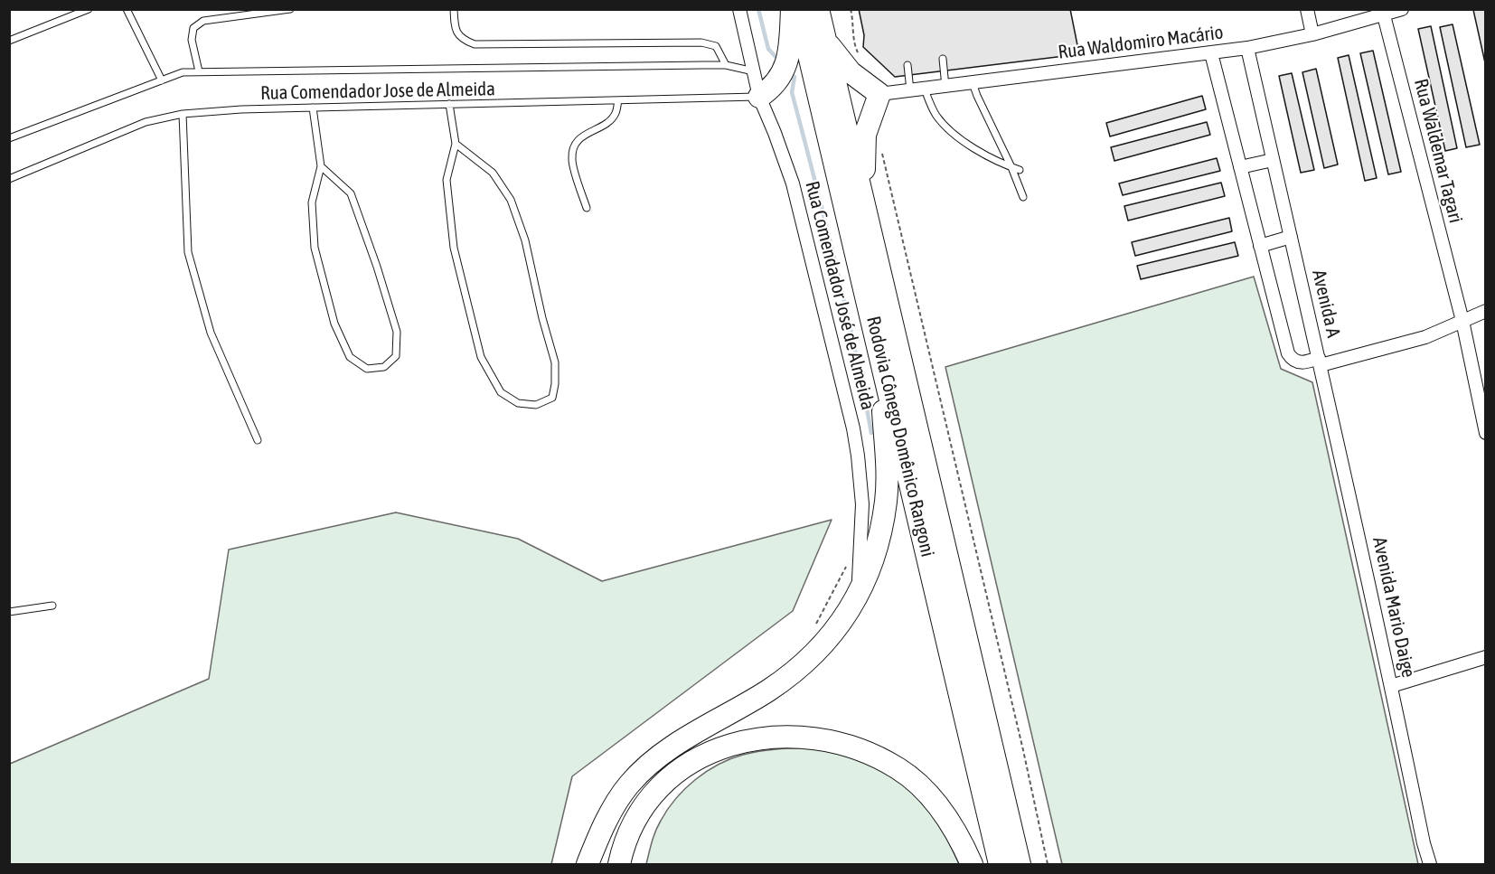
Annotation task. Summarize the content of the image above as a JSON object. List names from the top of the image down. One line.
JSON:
{"streets":{"highway":["Rodovia Cônego Domênico Rangoni"],"street":["Rua Waldomiro Macário","Rua Waldemar Tagari","Rua Comendador José de Almeida","Avenida A","Avenida Mario Daige"],"lane":["Rua Comendador Jose de Almeida"]},"crossings":[["Rua Waldomiro Macário","Rua Waldemar Tagari"],["Rua Waldomiro Macário","Avenida A"],["Rua Comendador Jose de Almeida","Rua Comendador José de Almeida"],["Avenida A","Avenida Mario Daige"]]}
